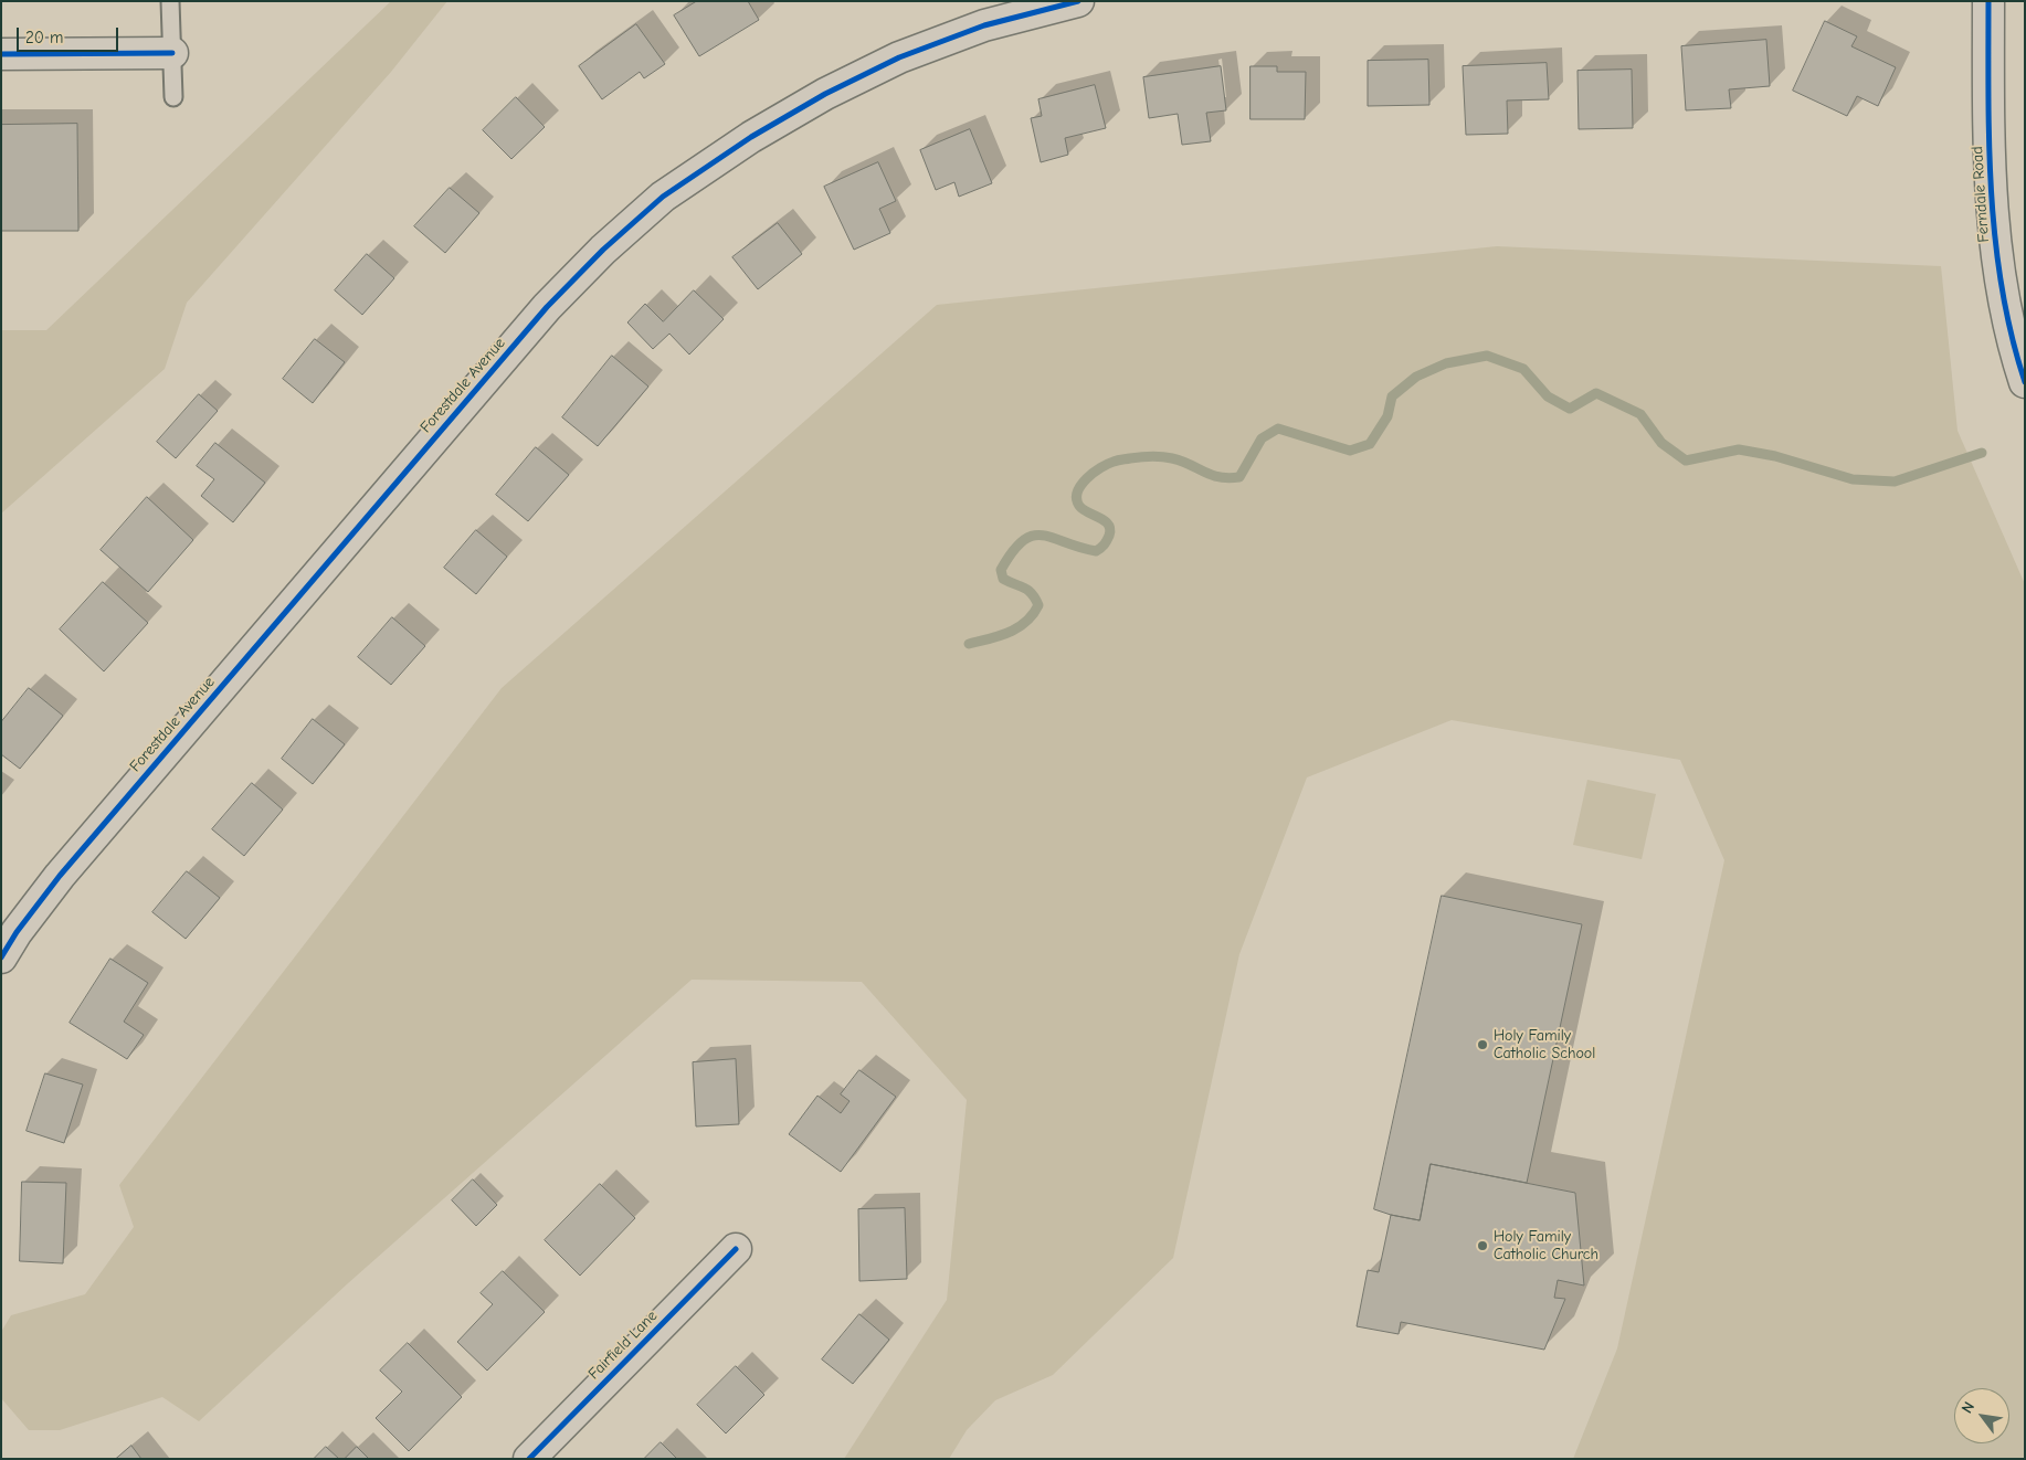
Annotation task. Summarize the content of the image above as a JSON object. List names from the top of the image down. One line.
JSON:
{"streets":{"street":["Ferndale Road","Forestdale Avenue","Fairfield Lane"]},"places":["Holy Family Catholic School","Holy Family Catholic Church"],"scale_bar":"20 m","north":"top left"}
